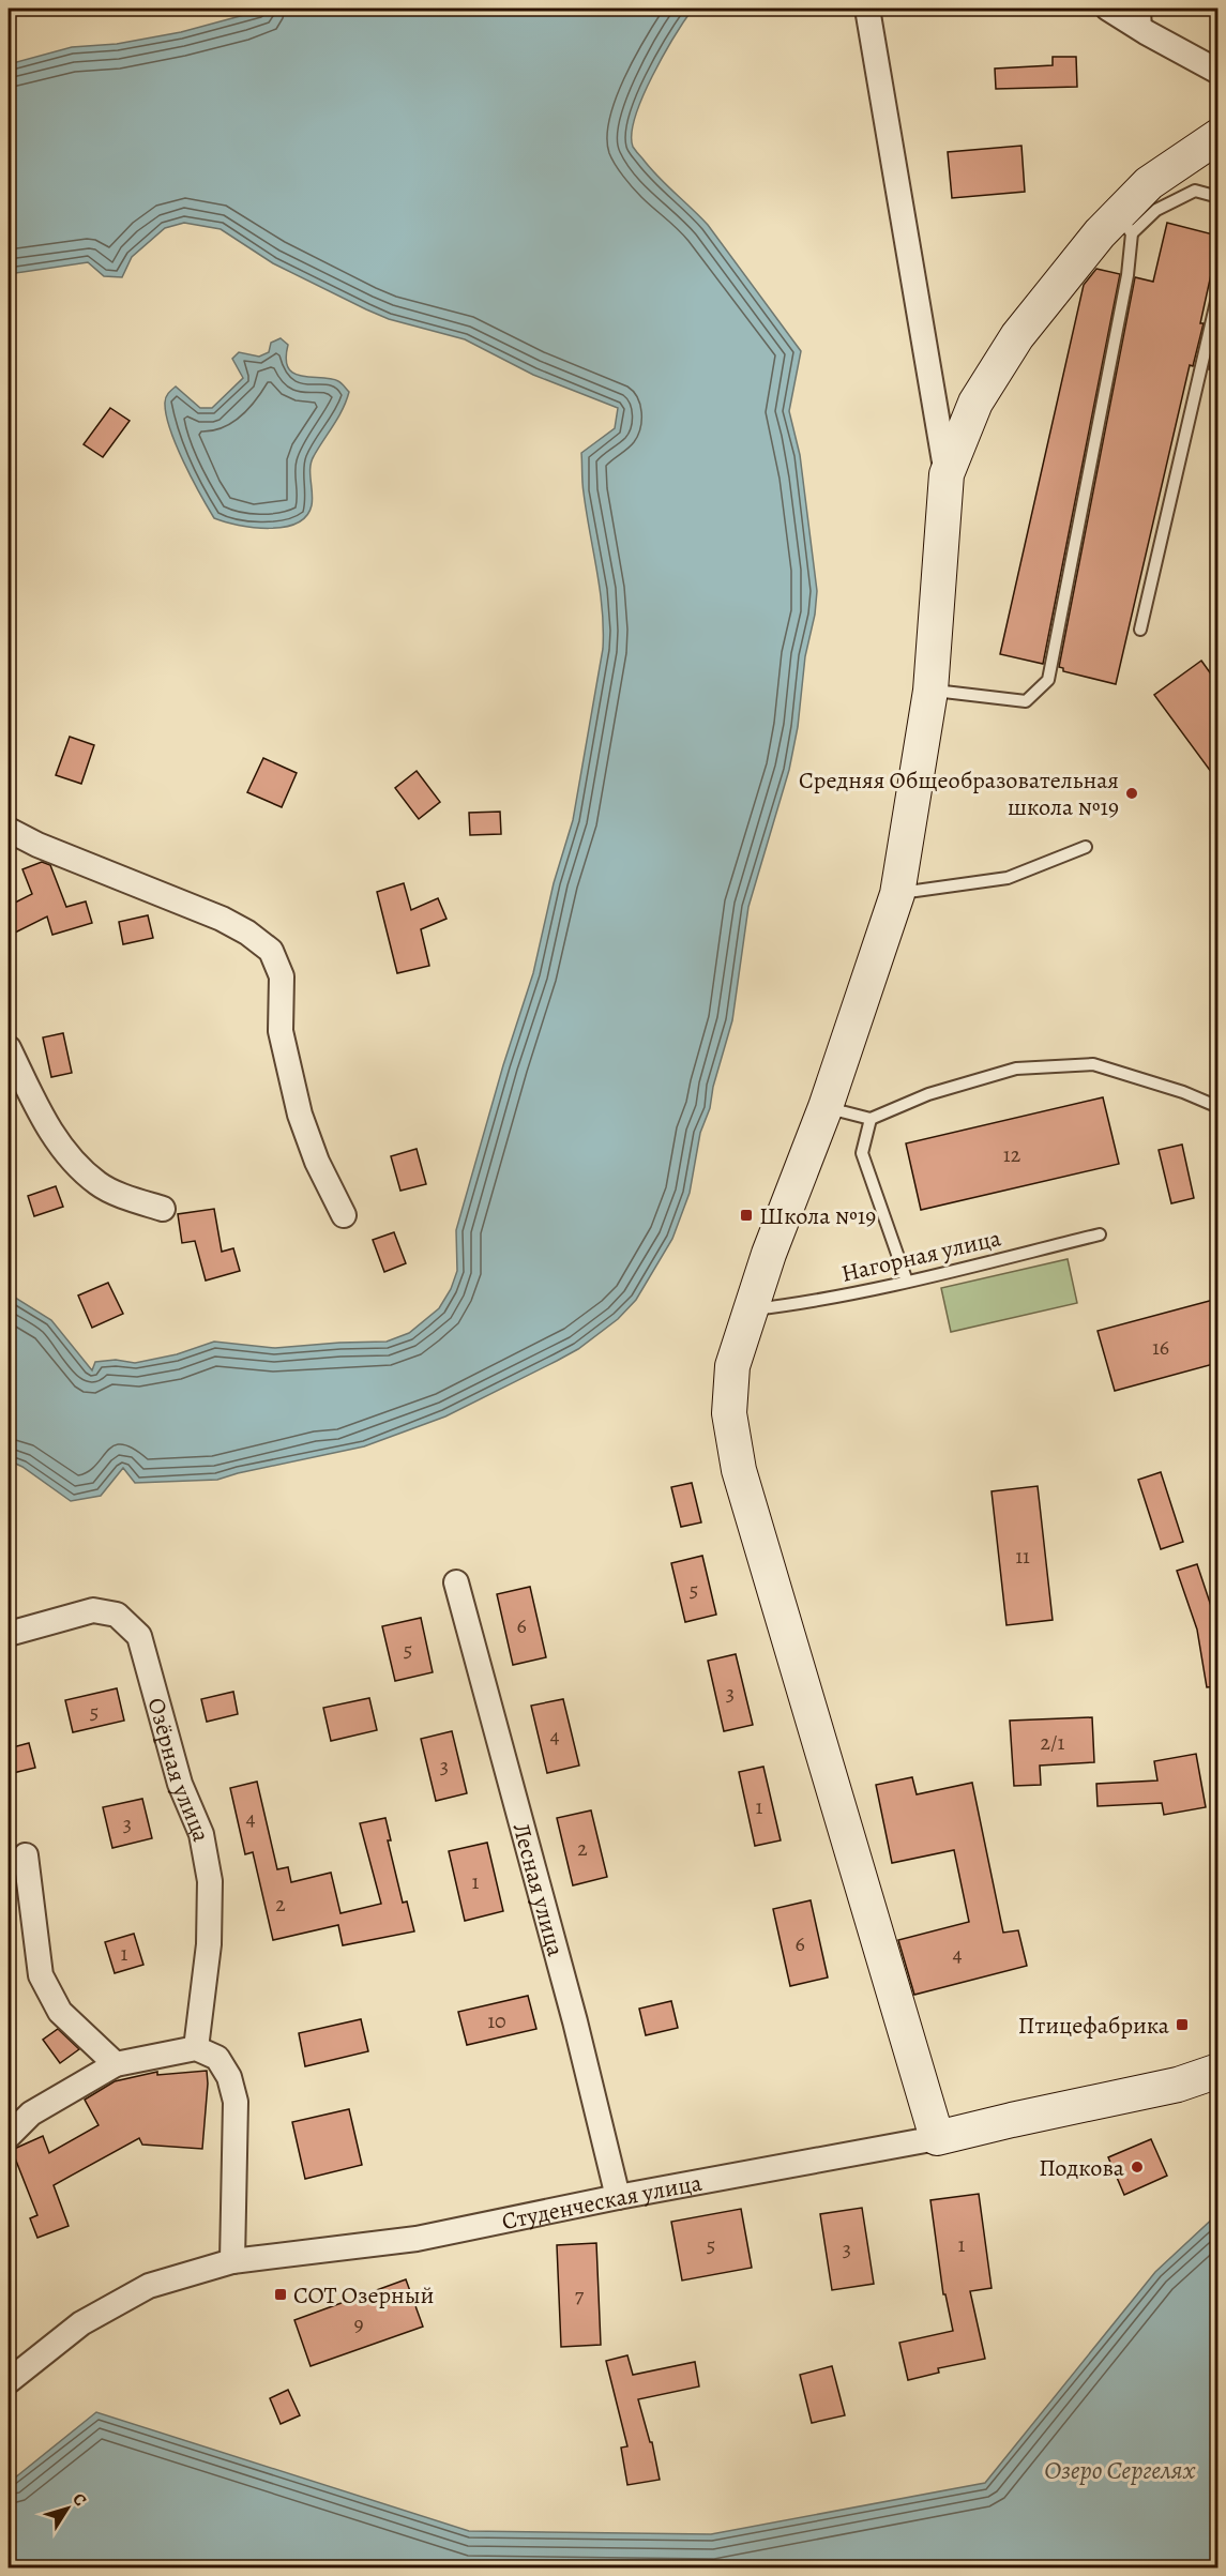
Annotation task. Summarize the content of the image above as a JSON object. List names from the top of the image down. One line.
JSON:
{"streets":{"street":["Озёрная улица","Лесная улица","Студенческая улица"],"lane":["Нагорная улица"]},"crossings":[["Лесная улица","Студенческая улица"]],"water":["Озеро Сергелях"],"places":{"other":["Средняя Общеобразовательная школа №19","Подкова"],"transit":["Школа №19","Птицефабрика","СОТ Озерный"]},"house_numbers":["12","16","11","5","6","5","3","5","4","2/1","3","1","4","3","2","1","2","6","1","4","10","5","1","3","7","9"],"north":"top right"}
